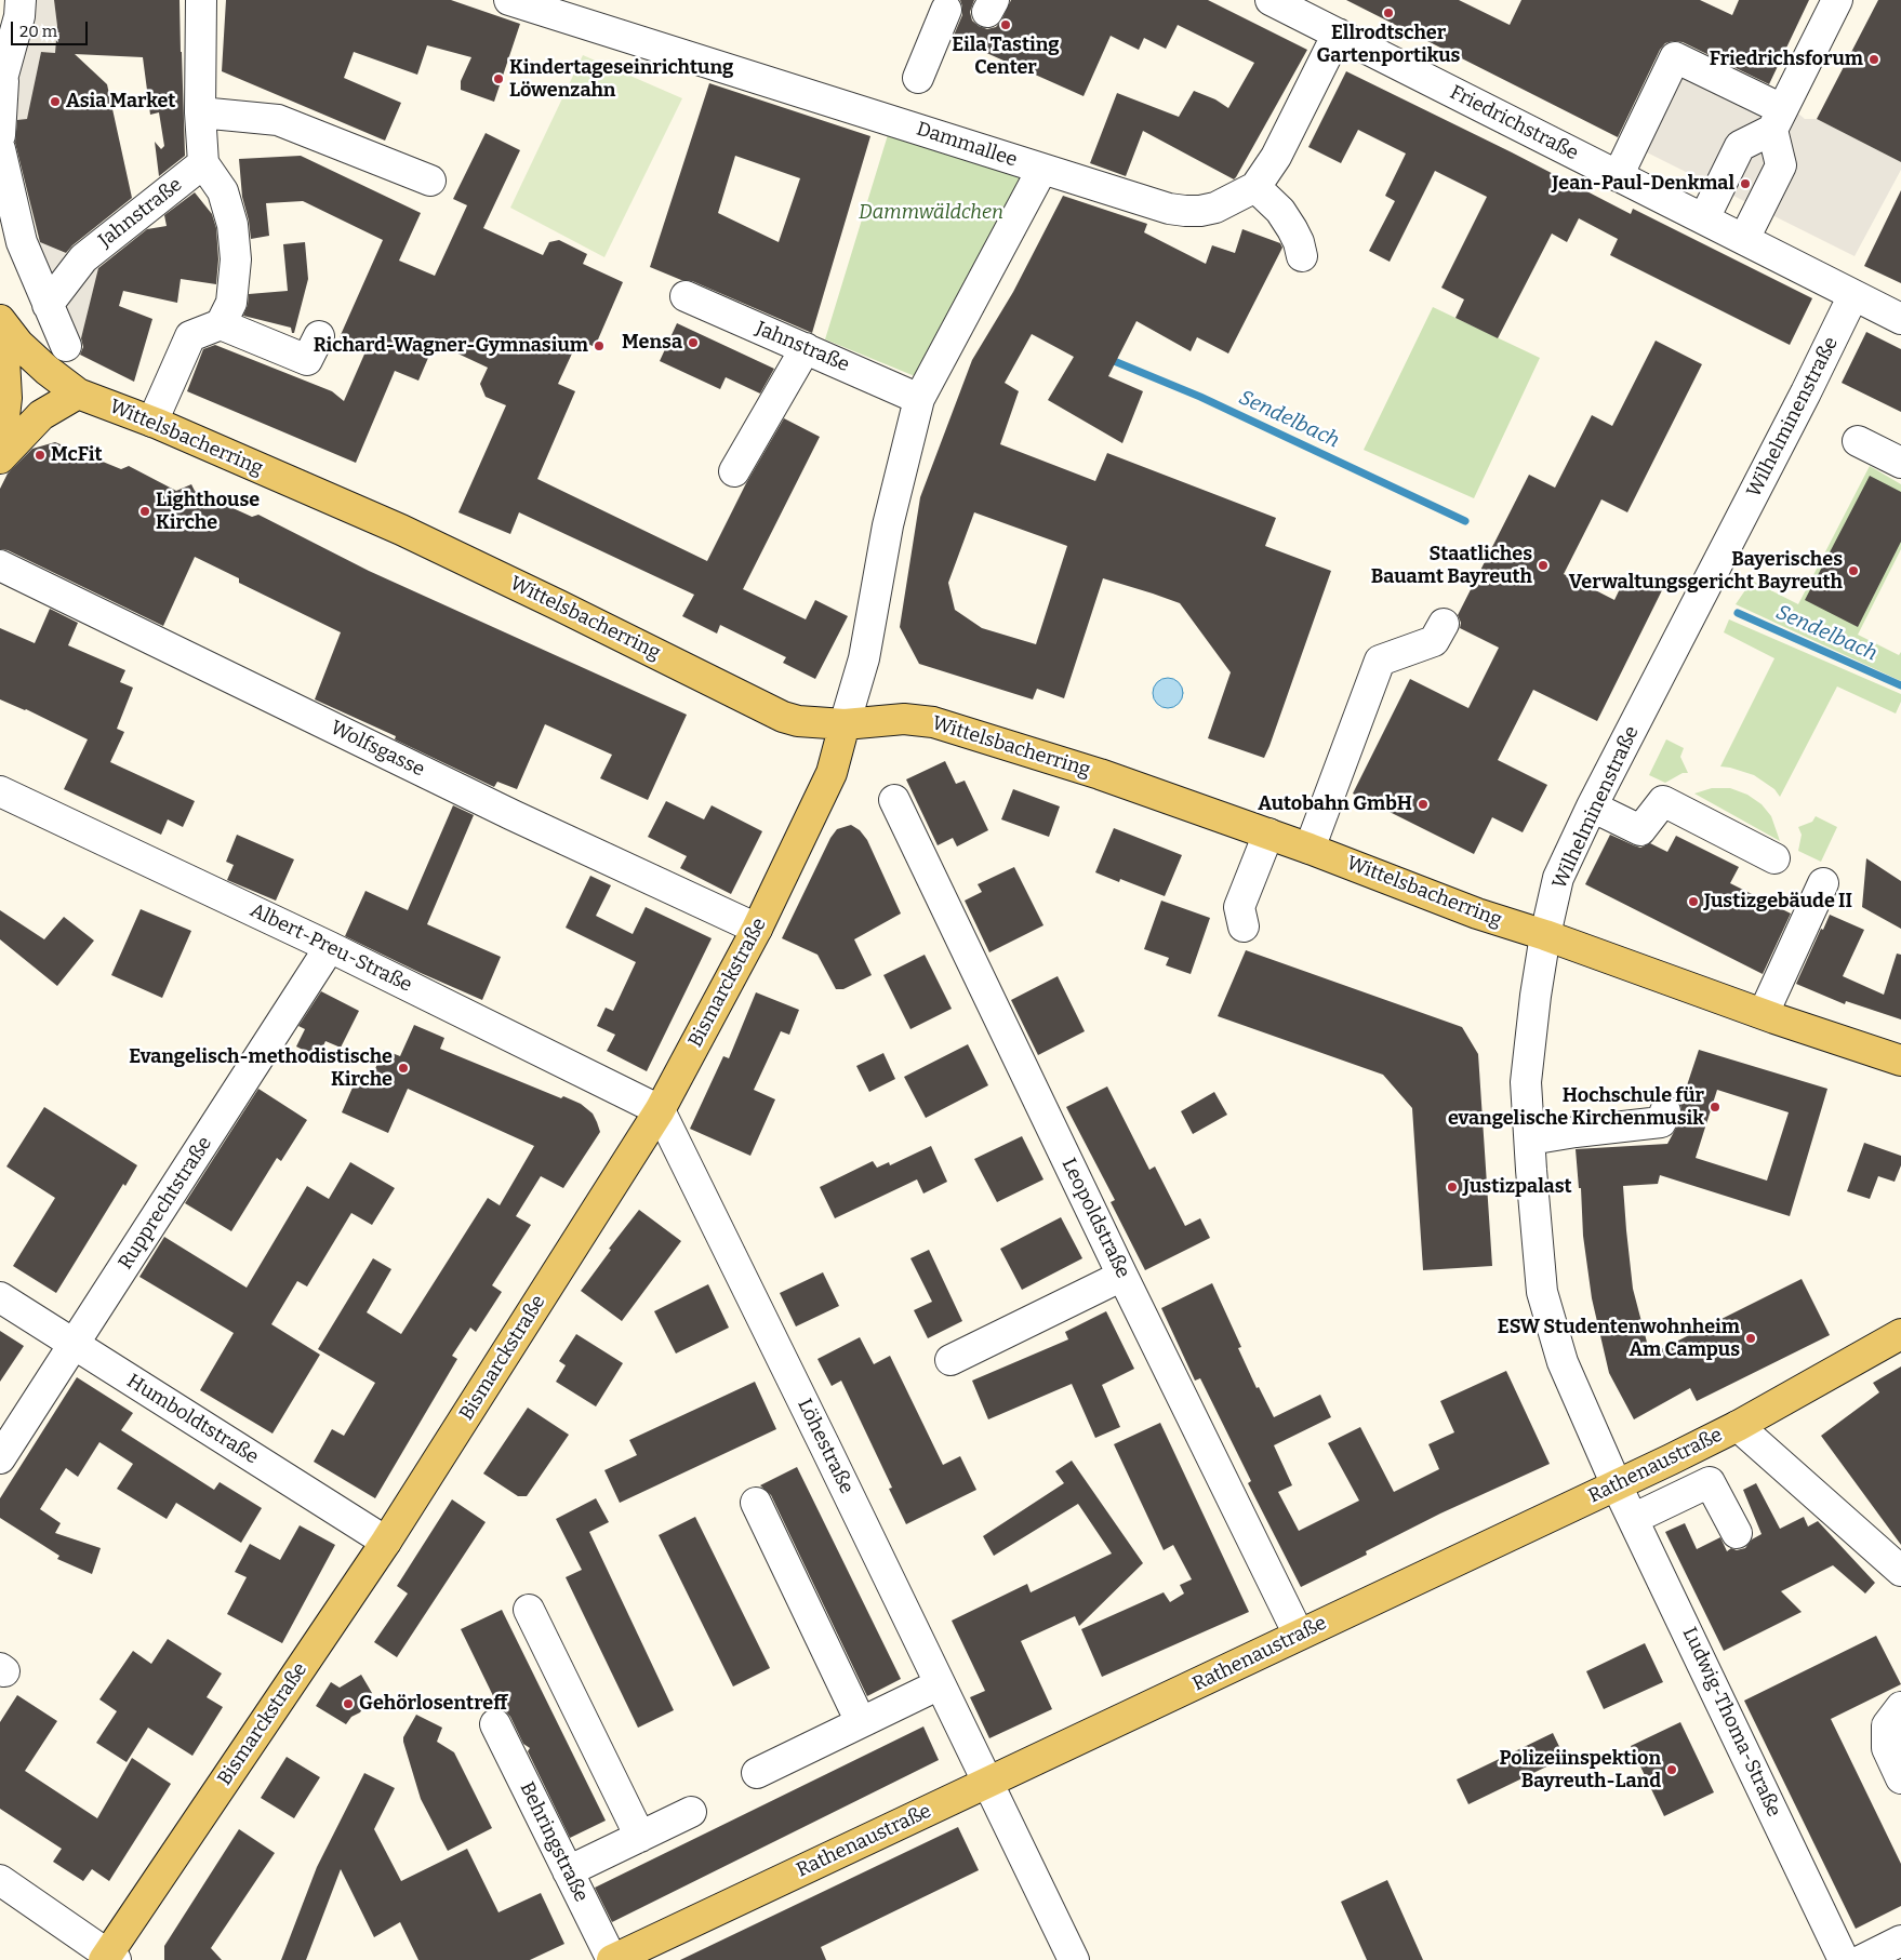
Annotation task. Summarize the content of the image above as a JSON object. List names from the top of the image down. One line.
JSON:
{"streets":{"main road":["Wittelsbacherring","Bismarckstraße","Rathenaustraße"],"street":["Friedrichstraße","Dammallee","Jahnstraße","Wilhelminenstraße","Wolfsgasse","Albert-Preu-Straße","Rupprechtstraße","Leopoldstraße","Humboldtstraße","Löhestraße","Ludwig-Thoma-Straße","Behringstraße"]},"crossings":[["Friedrichstraße","Dammallee"],["Friedrichstraße","Wilhelminenstraße"],["Wilhelminenstraße","Wittelsbacherring"],["Wilhelminenstraße","Rathenaustraße"],["Wilhelminenstraße","Ludwig-Thoma-Straße"],["Wittelsbacherring","Bismarckstraße"],["Wolfsgasse","Bismarckstraße"],["Albert-Preu-Straße","Bismarckstraße"],["Albert-Preu-Straße","Rupprechtstraße"],["Albert-Preu-Straße","Löhestraße"],["Bismarckstraße","Humboldtstraße"],["Bismarckstraße","Löhestraße"],["Rupprechtstraße","Humboldtstraße"],["Leopoldstraße","Rathenaustraße"],["Löhestraße","Rathenaustraße"],["Rathenaustraße","Ludwig-Thoma-Straße"],["Rathenaustraße","Behringstraße"]],"water":["Sendelbach"],"parks":["Dammwäldchen"],"places":["Ellrodtscher Gartenportikus","Eila Tasting Center","Friedrichsforum","Kindertageseinrichtung Löwenzahn","Asia Market","Jean-Paul-Denkmal","Mensa","Richard-Wagner-Gymnasium","McFit","Lighthouse Kirche","Staatliches Bauamt Bayreuth","Bayerisches Verwaltungsgericht Bayreuth","Autobahn GmbH","Justizgebäude II","Evangelisch-methodistische Kirche","Hochschule für evangelische Kirchenmusik","Justizpalast","ESW Studentenwohnheim Am Campus","Gehörlosentreff","Polizeiinspektion Bayreuth-Land"],"scale_bar":"20 m"}
